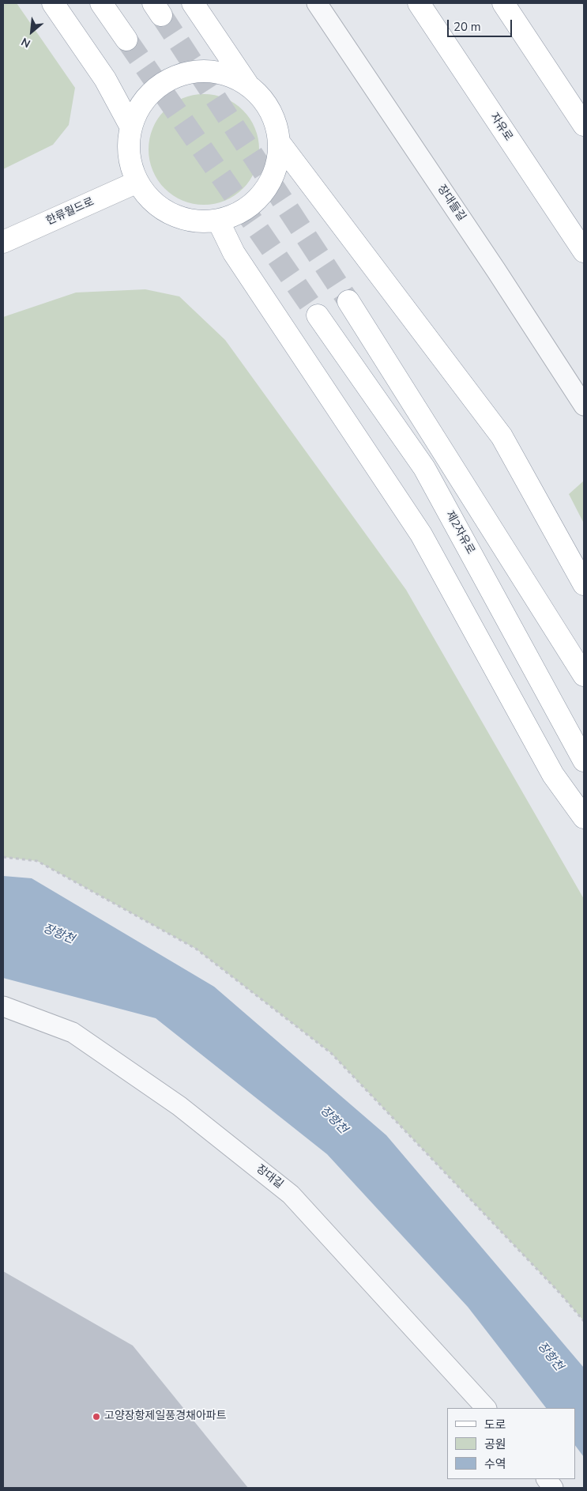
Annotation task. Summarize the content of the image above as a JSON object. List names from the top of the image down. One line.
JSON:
{"streets":{"main road":["자유로","한류월드로","제2자유로"],"street":["장대들길","장대길"]},"water":["장항천"],"places":["고양장항제일풍경채아파트"],"legend":["도로","공원","수역"],"scale_bar":"20 m","north":"bottom left"}
